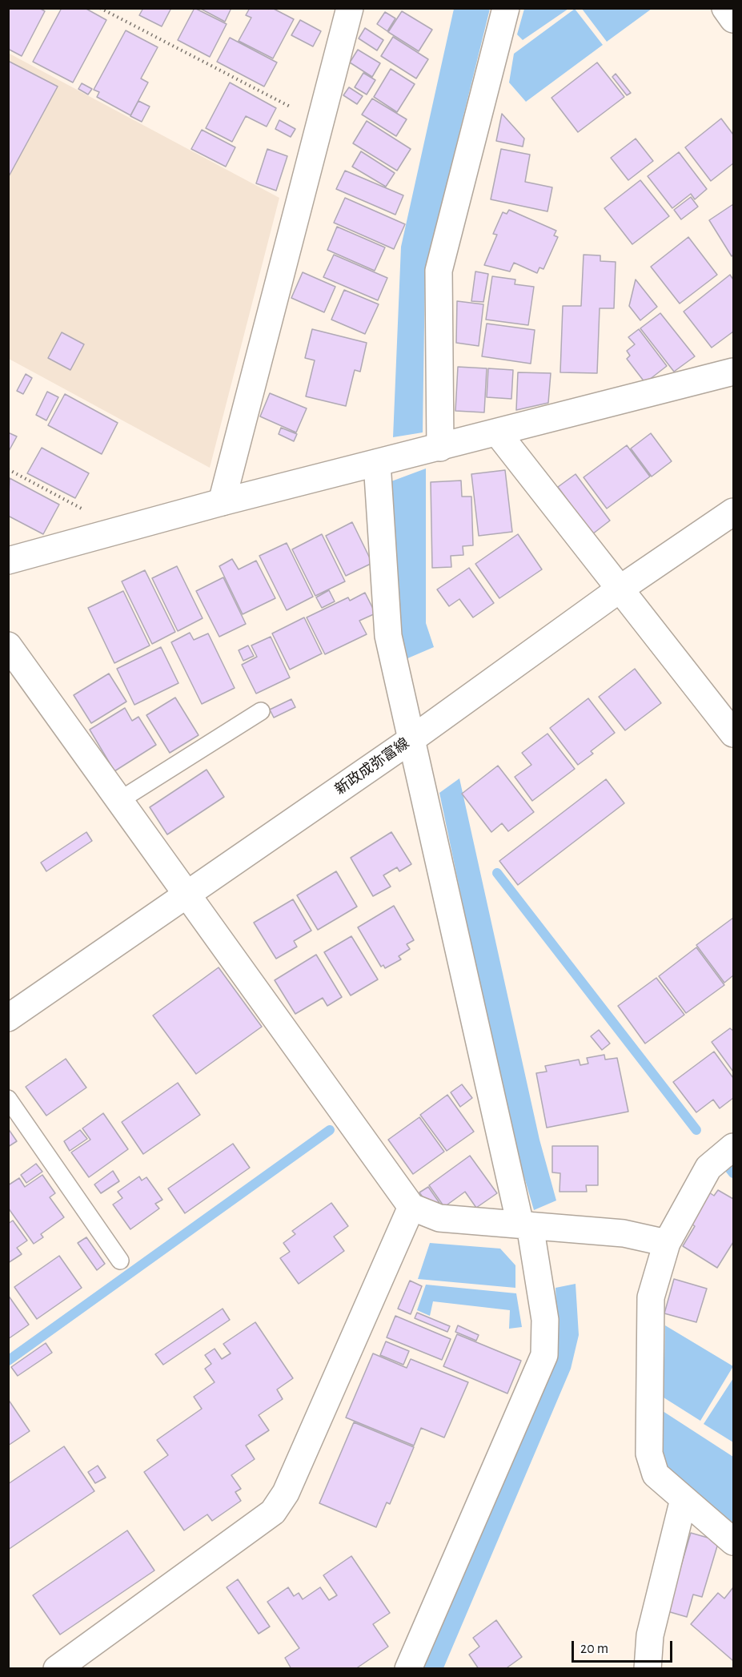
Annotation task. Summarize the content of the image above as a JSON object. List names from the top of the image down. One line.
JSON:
{"streets":{"street":["新政成弥富線"]},"scale_bar":"20 m"}
